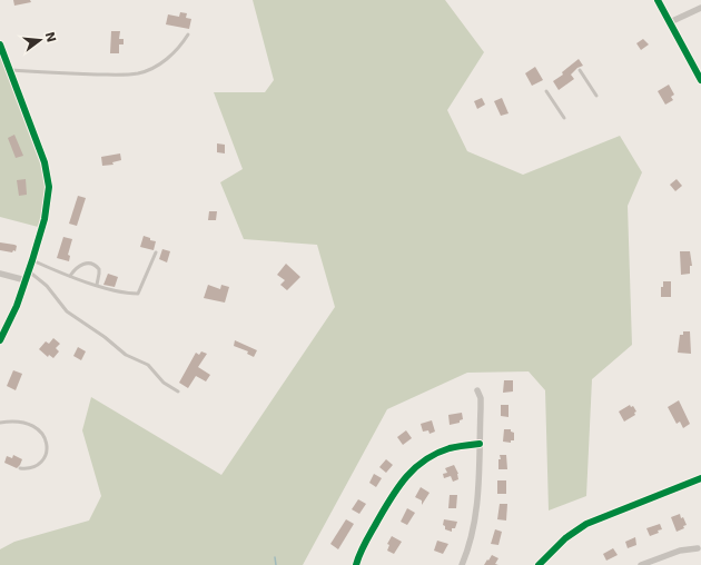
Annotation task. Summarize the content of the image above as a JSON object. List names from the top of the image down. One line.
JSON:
{"north":"right"}
